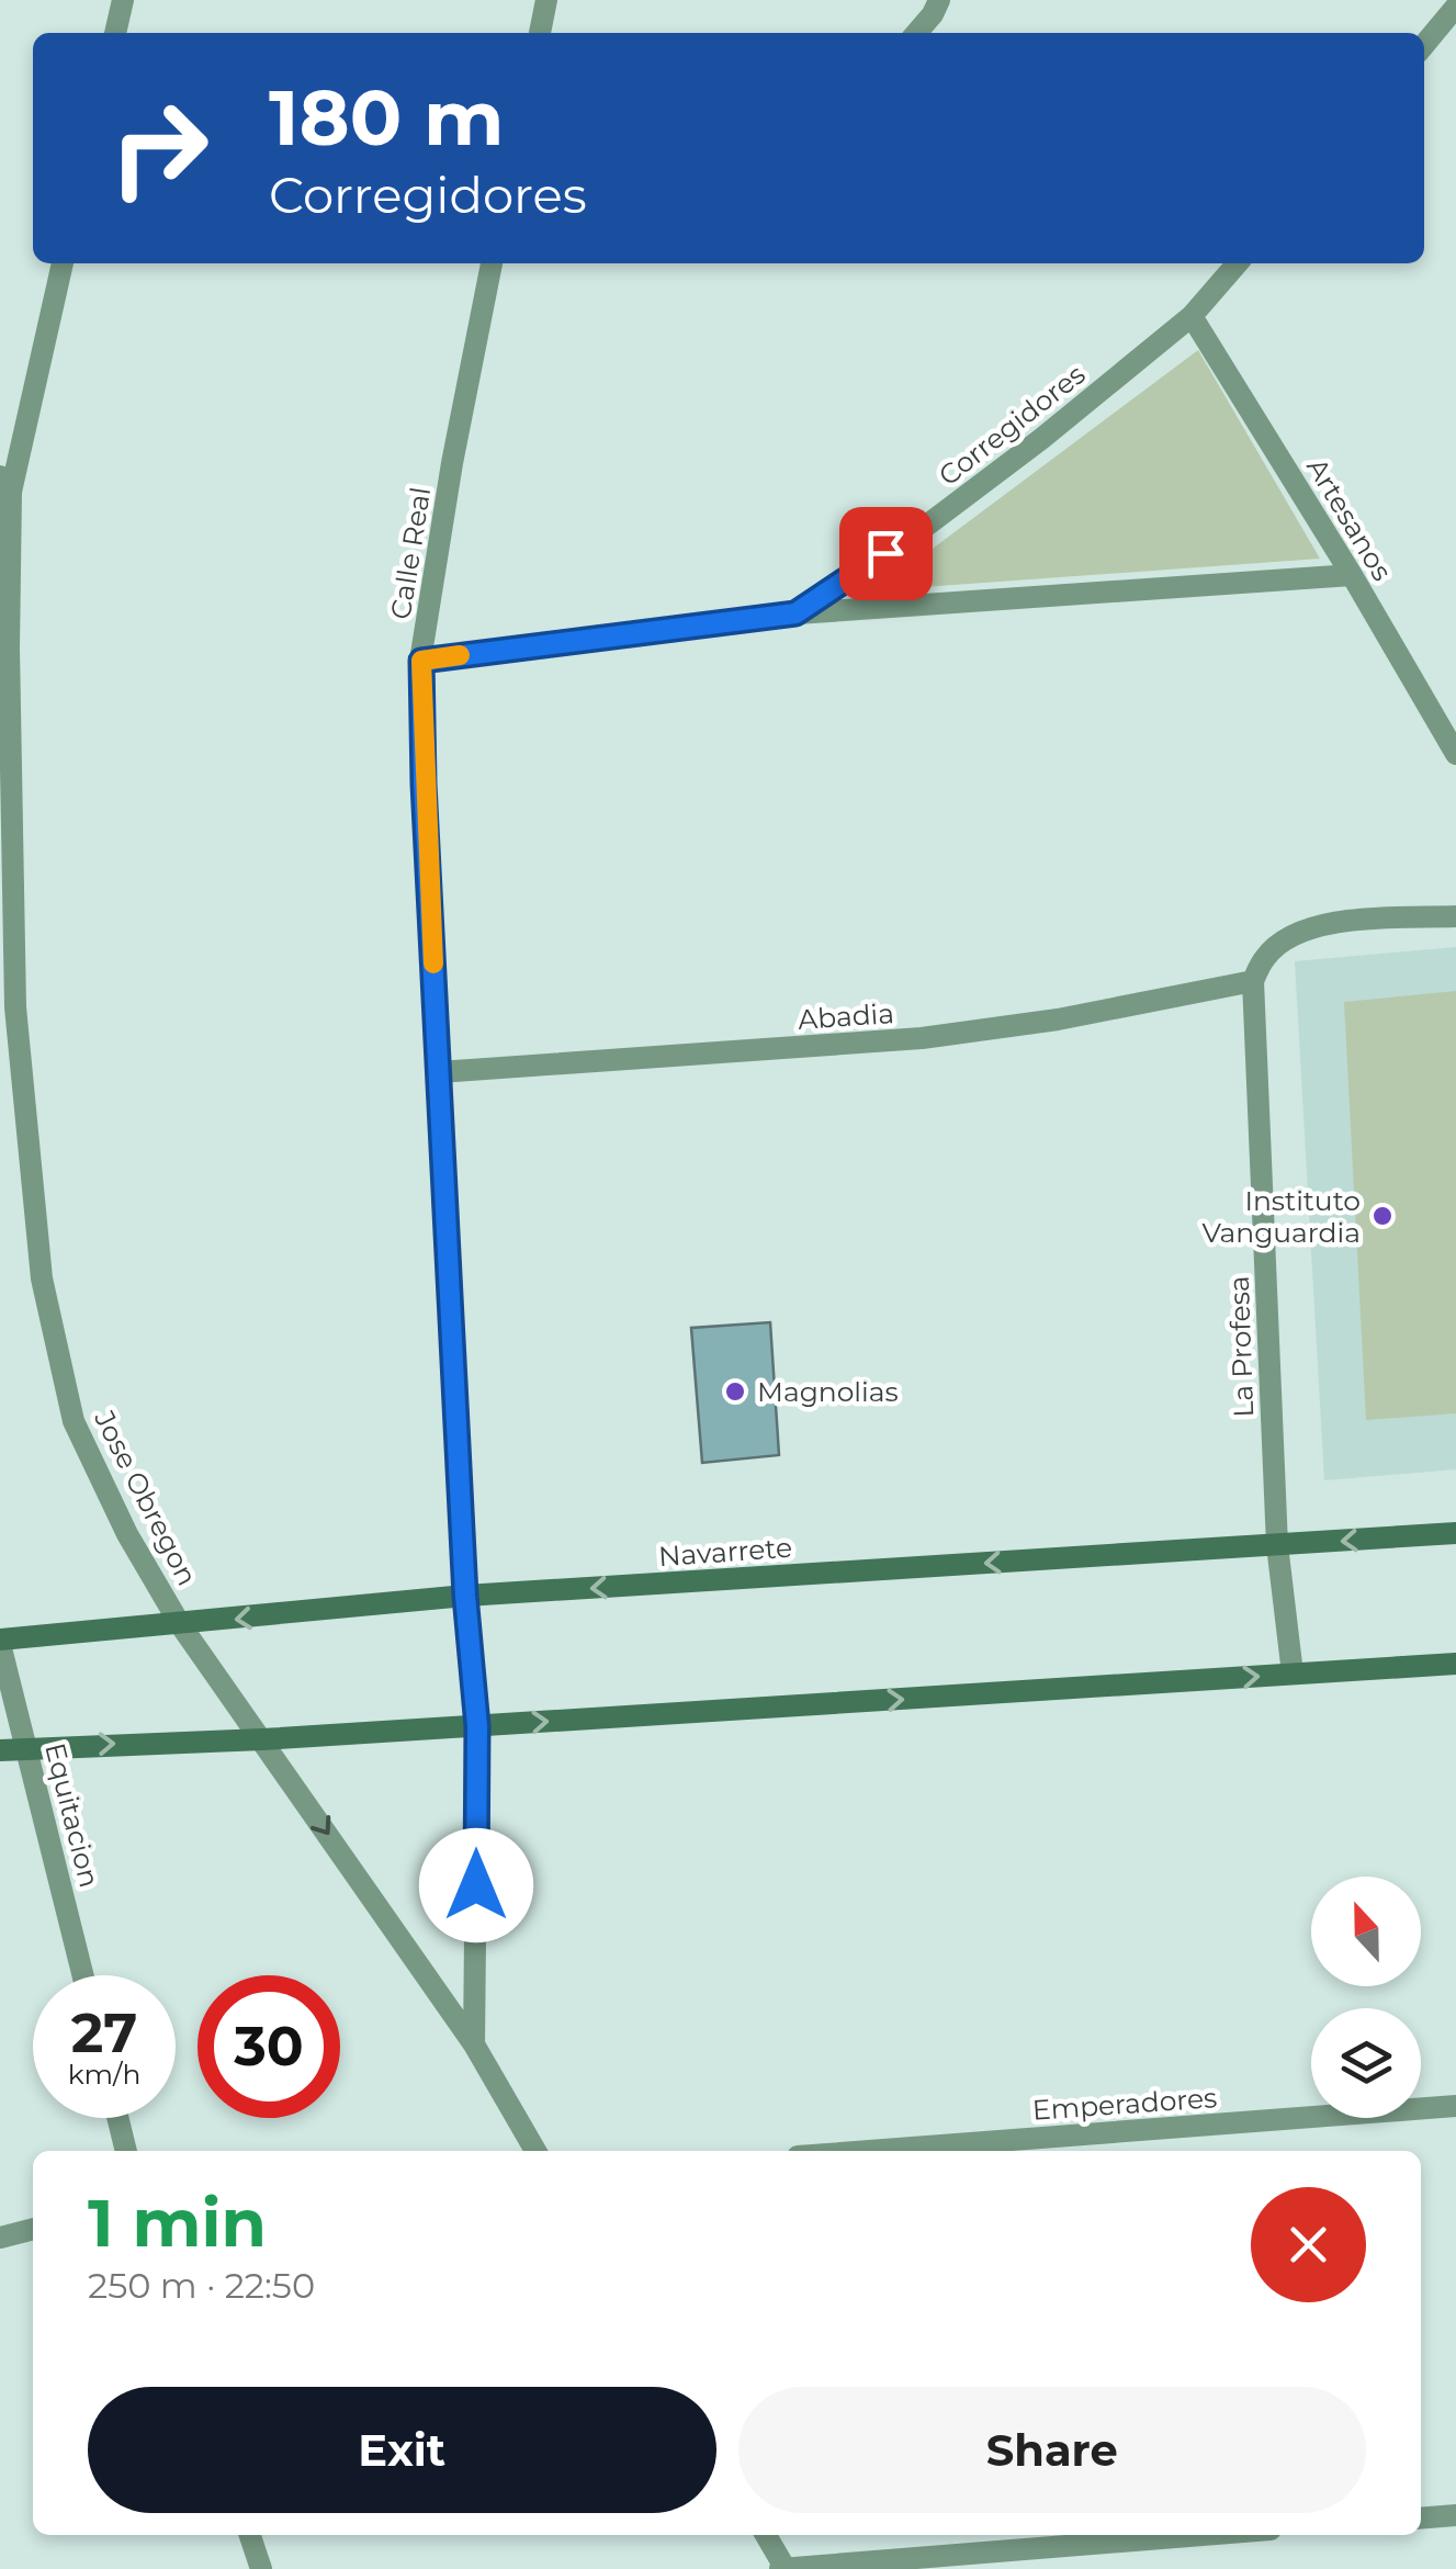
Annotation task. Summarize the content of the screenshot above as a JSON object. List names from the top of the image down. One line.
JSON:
{"streets":{"main road":["Navarrete"],"street":["Corregidores","Artesanos","Calle Real","Abadia","La Profesa","Jose Obregon","Equitacion","Emperadores"]},"crossings":[["Corregidores","Artesanos"],["Corregidores","Calle Real"],["Calle Real","Abadia"],["Calle Real","Jose Obregon"],["Calle Real","Navarrete"],["Abadia","La Profesa"],["La Profesa","Navarrete"],["Jose Obregon","Navarrete"],["Navarrete","Equitacion"]],"places":["Instituto Vanguardia","Magnolias"],"north":"top","page":{"turn":["180 m","Corregidores"],"speed":"27 km/h","limit":"30","heading":["1 min","250 m · 22:50"],"buttons":["Exit","Share"]}}
